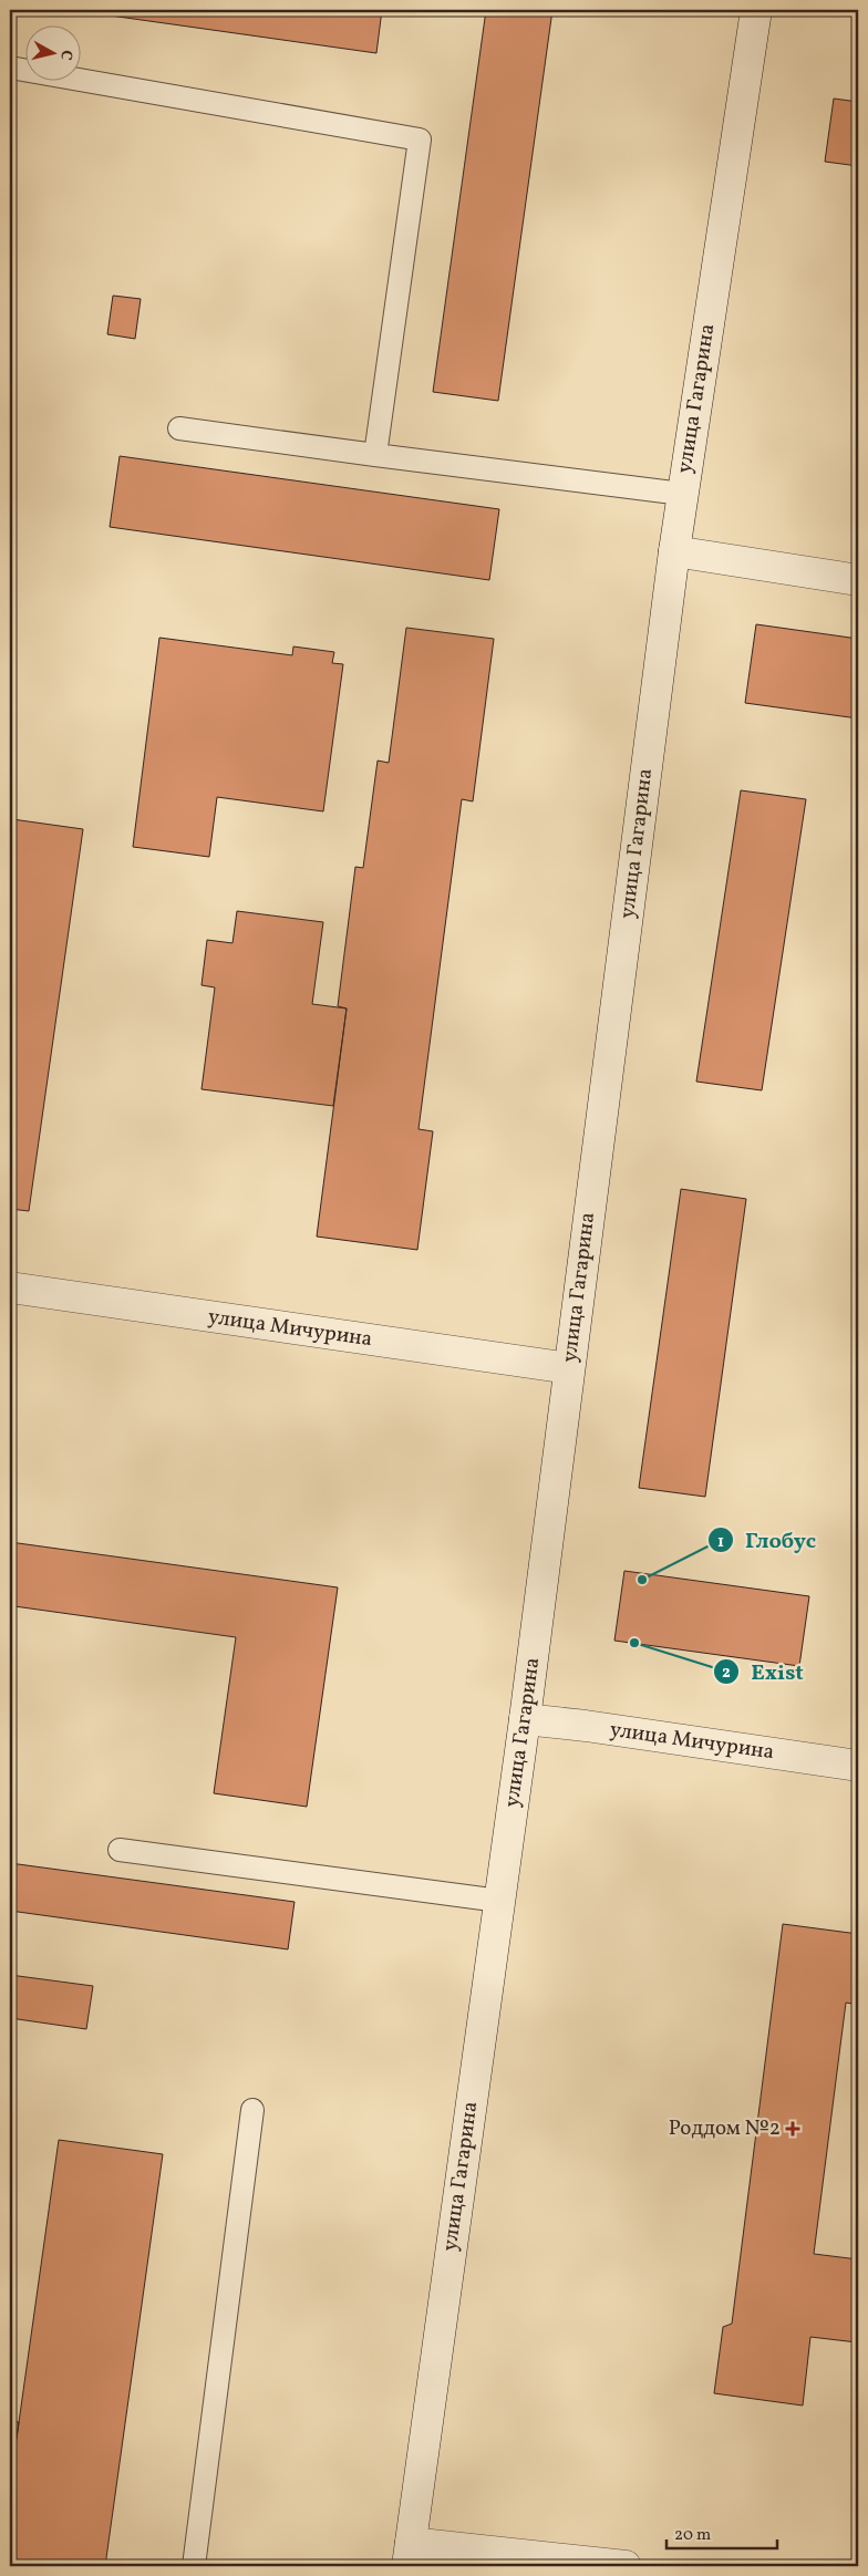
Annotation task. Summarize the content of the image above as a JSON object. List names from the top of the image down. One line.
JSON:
{"streets":{"main road":["улица Гагарина","улица Мичурина"]},"crossings":[["улица Гагарина","улица Мичурина"]],"places":{"other":["Глобус","Exist"],"health":["Роддом №2"]},"scale_bar":"20 m","north":"right"}
